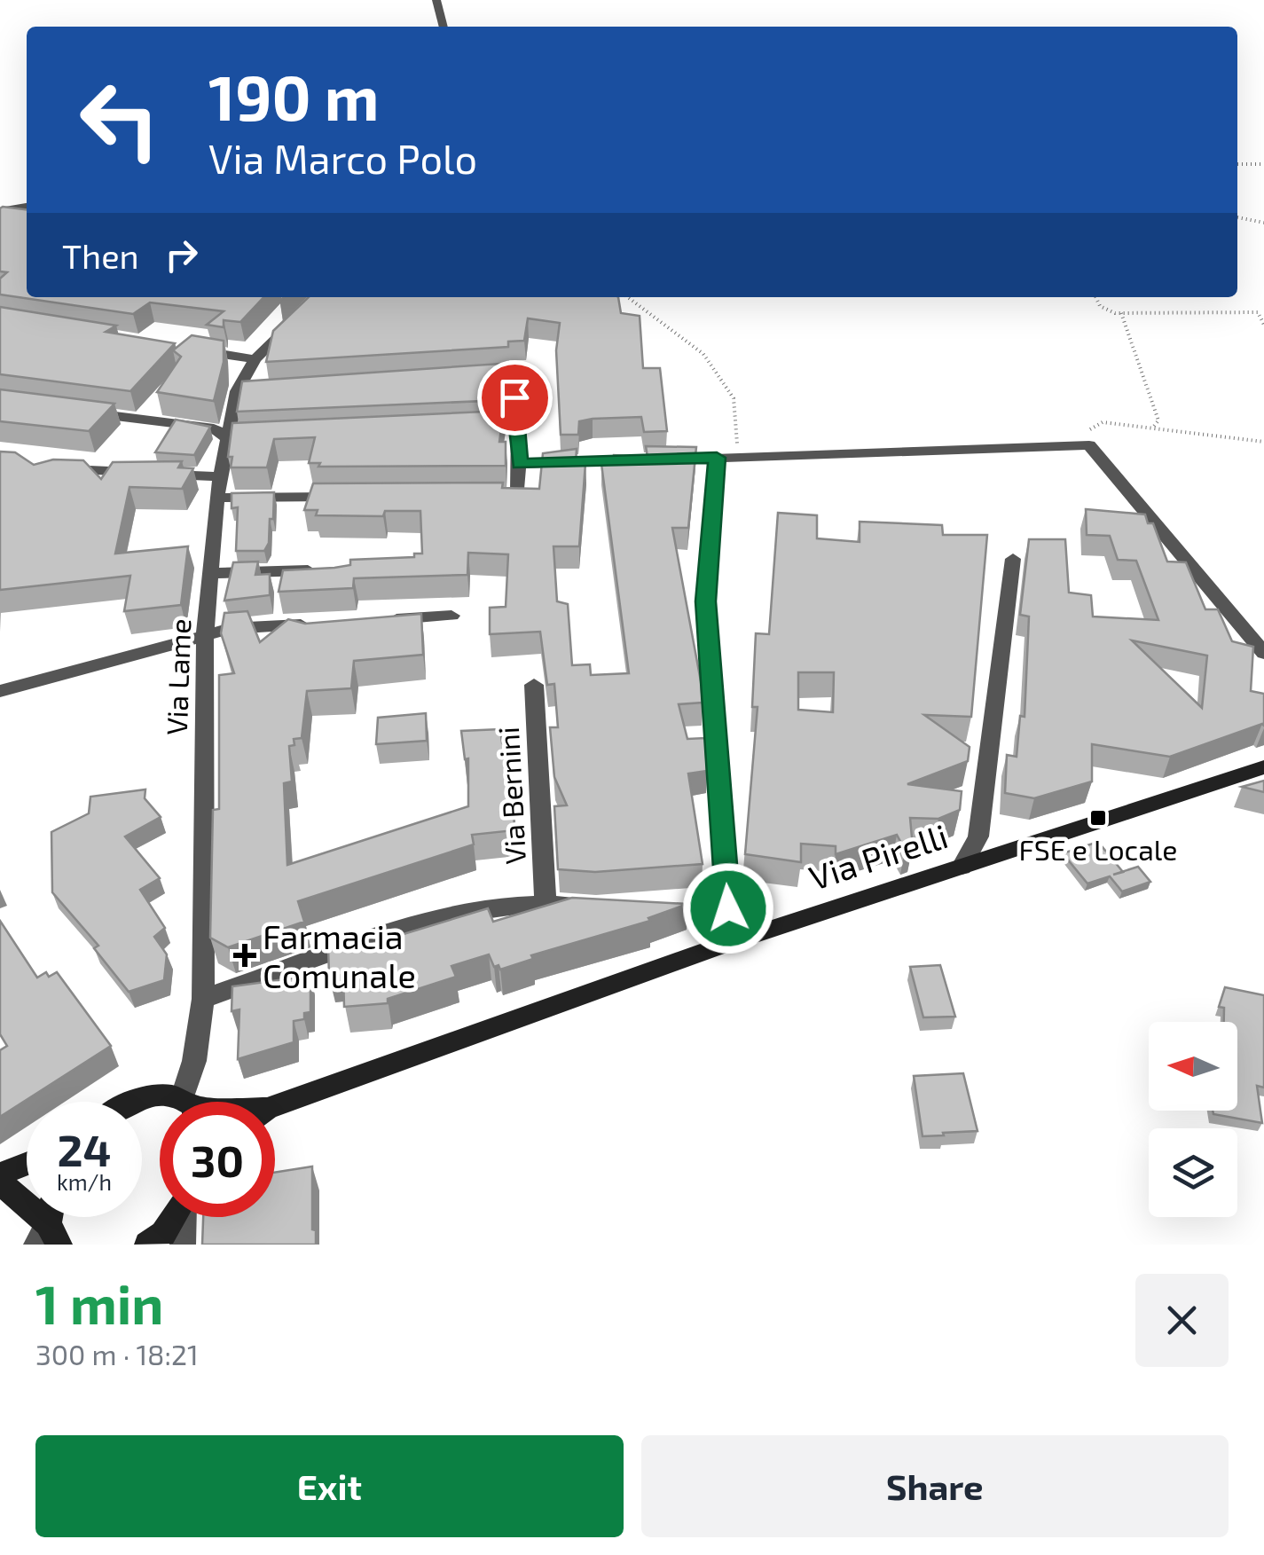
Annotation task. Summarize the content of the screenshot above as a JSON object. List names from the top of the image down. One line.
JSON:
{"streets":{"main road":["Via Pirelli"],"street":["Via Lame","Via Bernini"]},"places":{"transit":["FSE e Locale"],"health":["Farmacia Comunale"]},"north":"left","page":{"turn":["190 m","Via Marco Polo"],"then":"Then","speed":"24 km/h","limit":"30","heading":["1 min","300 m · 18:21"],"buttons":["Exit","Share"]}}
